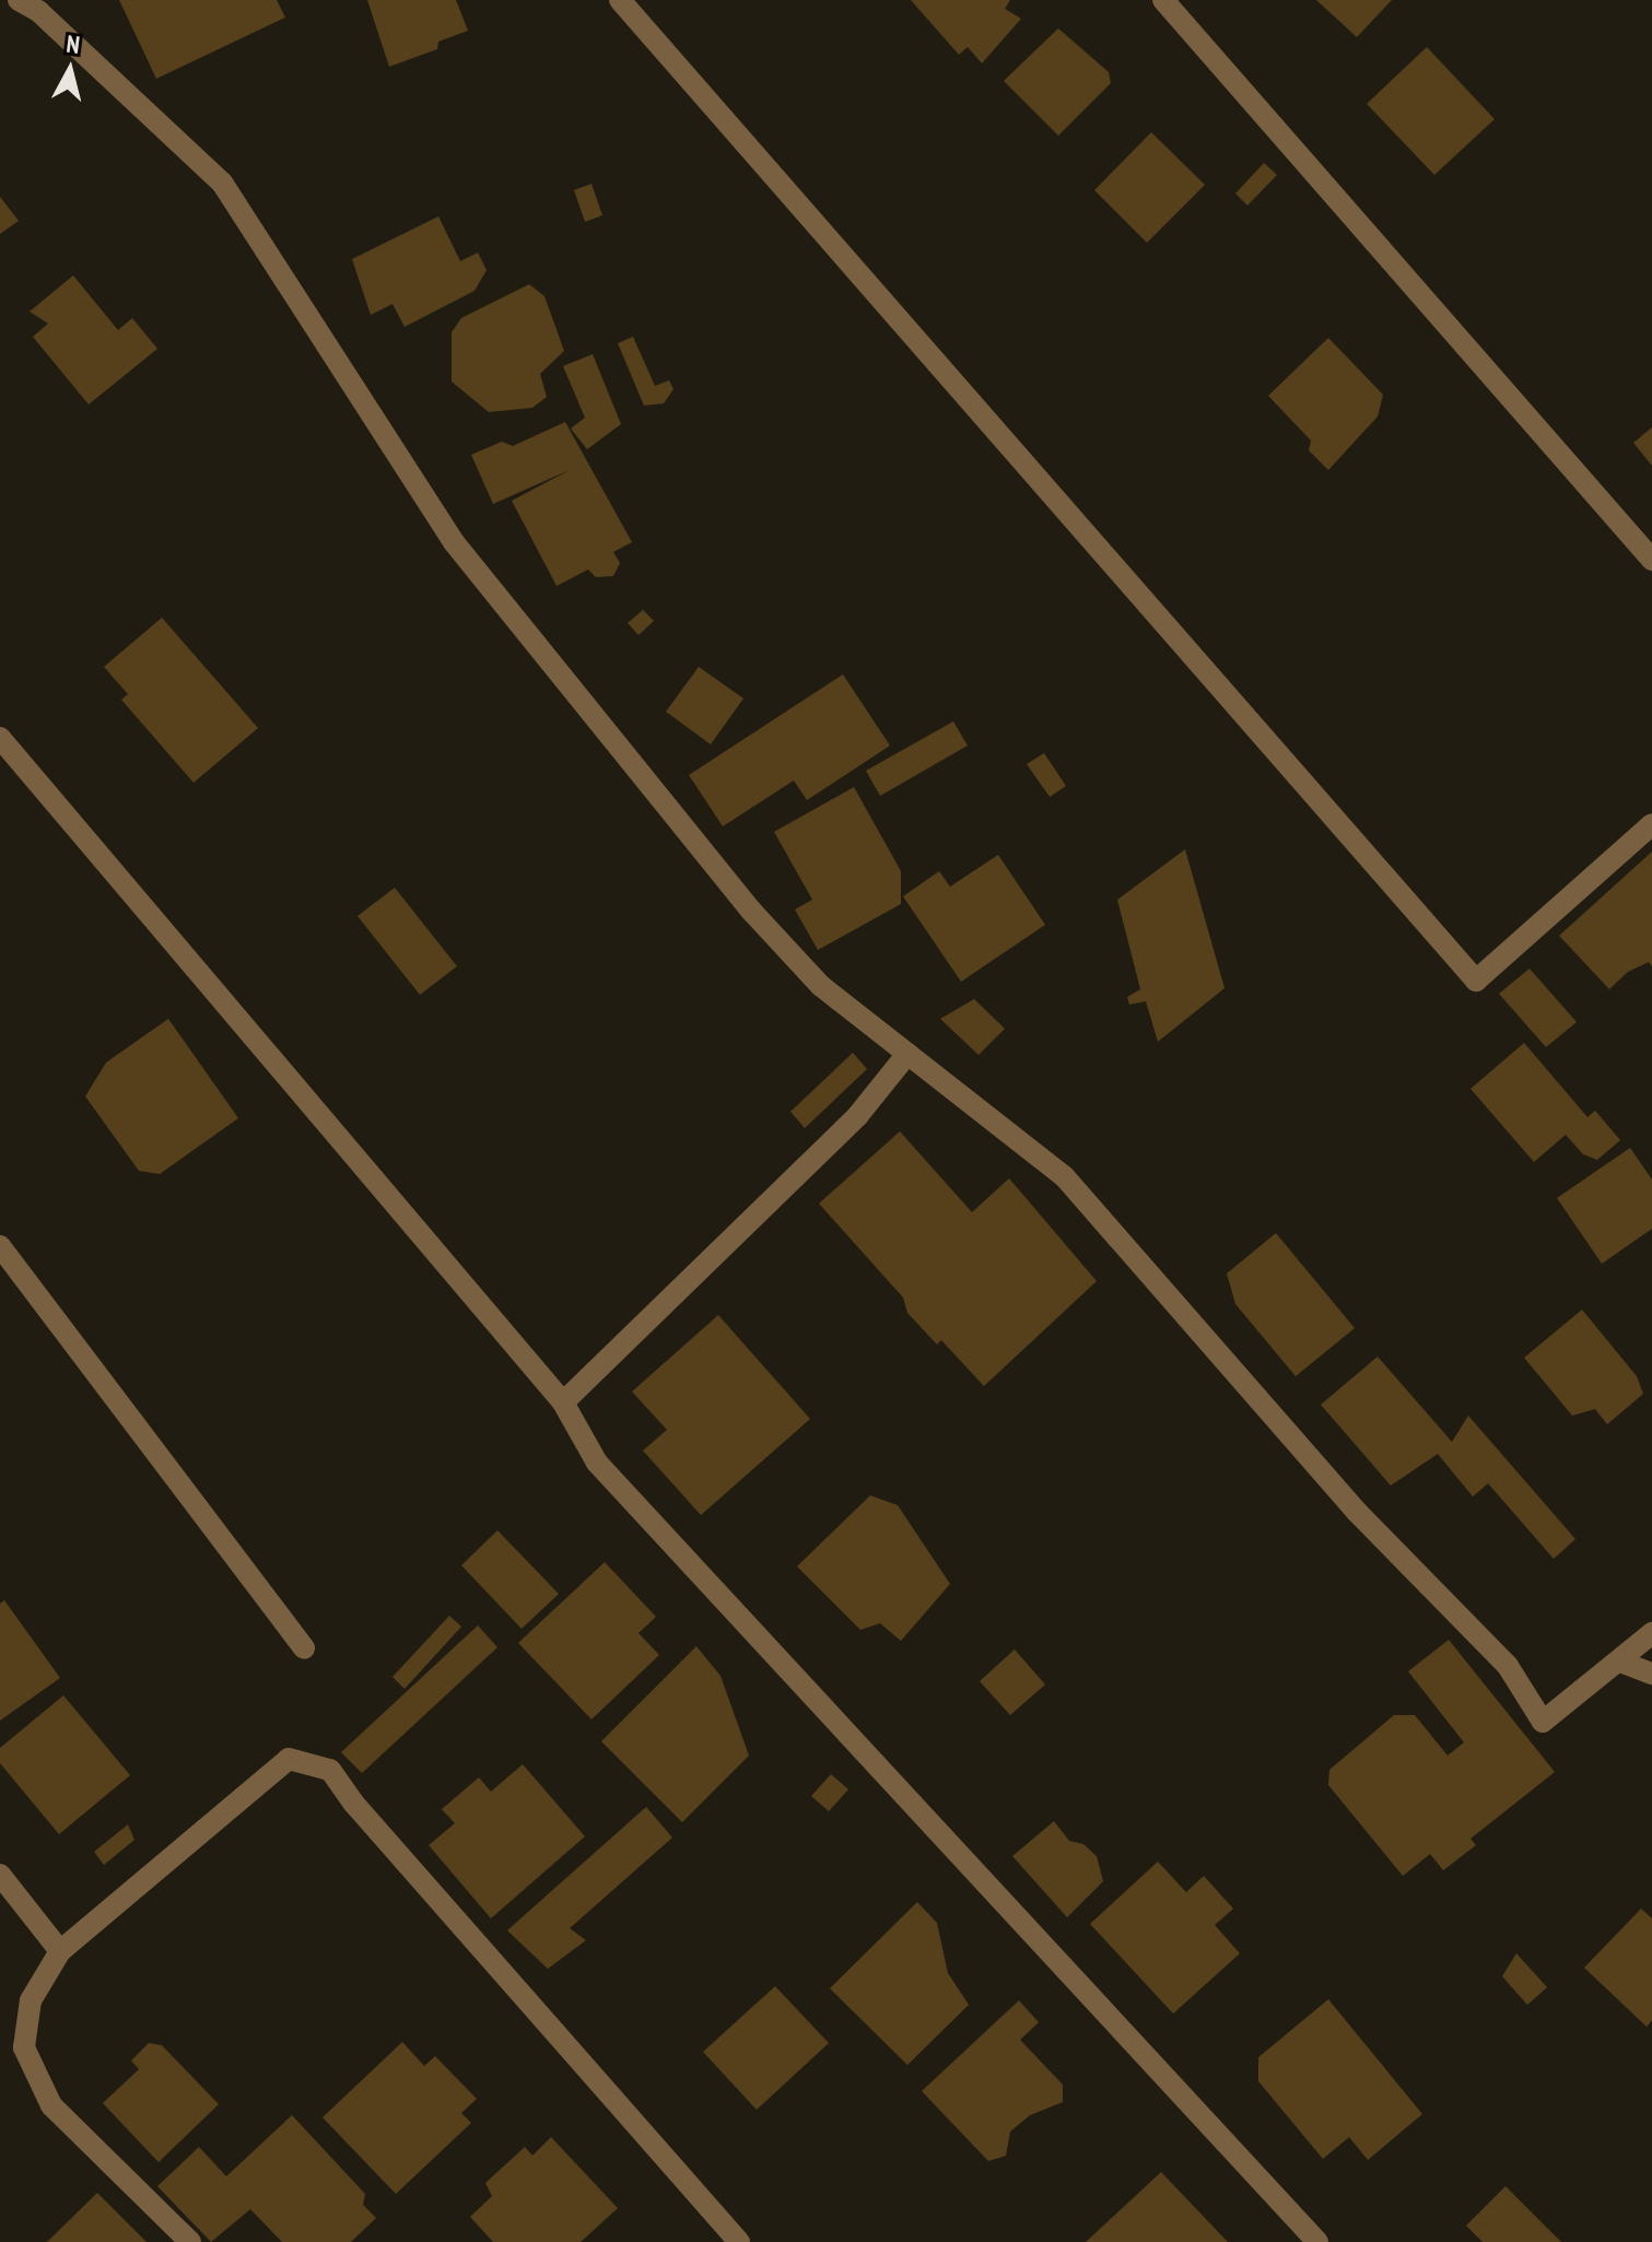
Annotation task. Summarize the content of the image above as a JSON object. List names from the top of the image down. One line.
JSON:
{"north":"top"}
